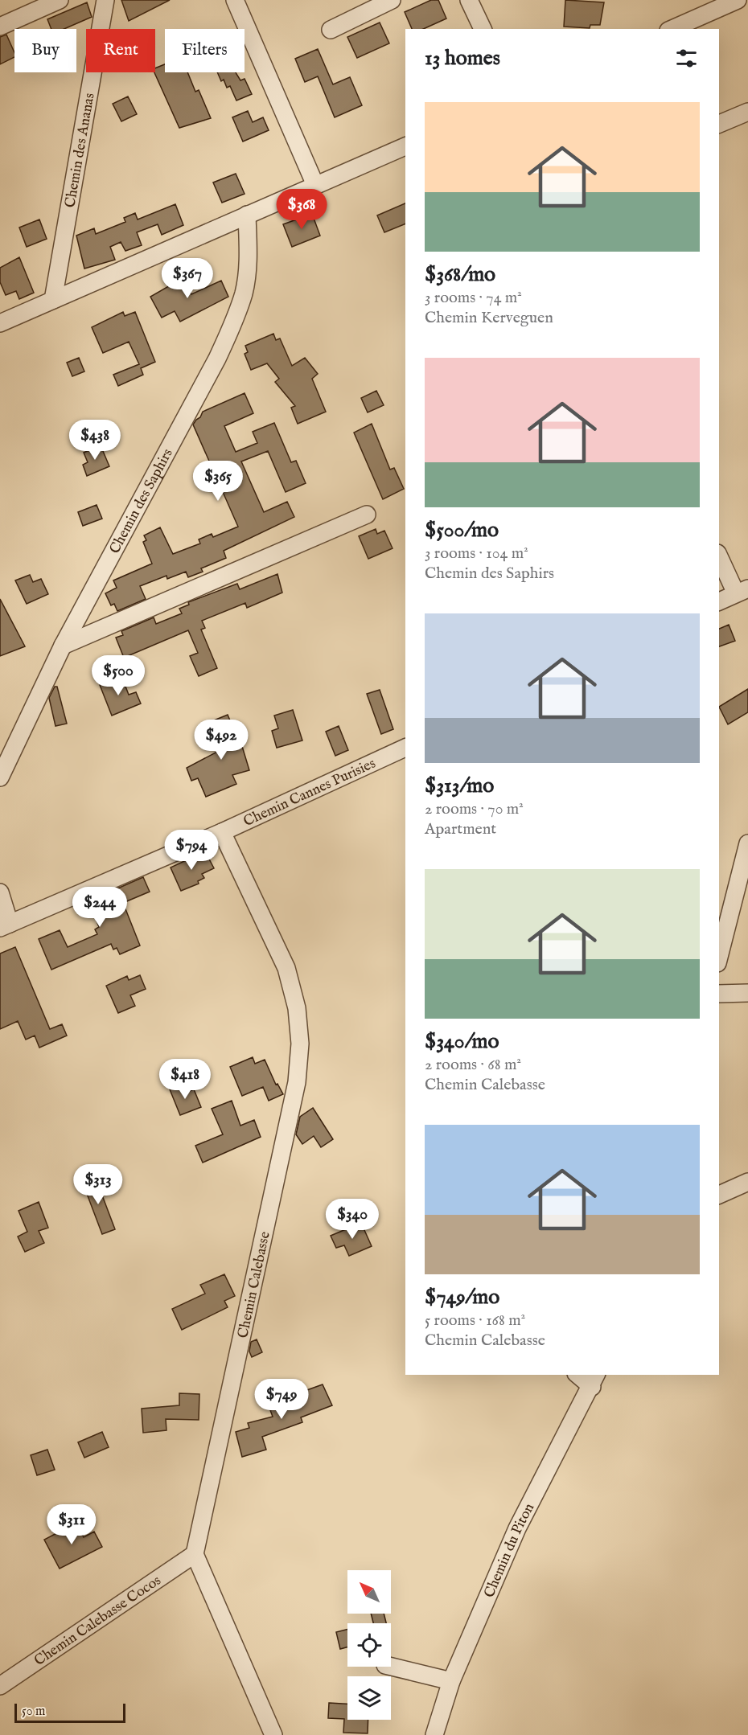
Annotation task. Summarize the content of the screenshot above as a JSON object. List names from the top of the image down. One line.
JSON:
{"streets":{"street":["Chemin des Ananas","Chemin des Saphirs","Chemin Cannes Purisies","Chemin Calebasse","Chemin du Piton","Chemin Calebasse Cocos"]},"crossings":[["Chemin Cannes Purisies","Chemin Calebasse"],["Chemin Calebasse","Chemin Calebasse Cocos"]],"scale_bar":"50 m","north":"top left","page":{"chip":["Buy","Rent","Filters"],"heading":"13 homes","list":[{"name":"$368/mo","note":"3 rooms · 74 m² · Chemin Kerveguen"},{"name":"$500/mo","note":"3 rooms · 104 m² · Chemin des Saphirs"},{"name":"$313/mo","note":"2 rooms · 70 m² · Apartment"},{"name":"$340/mo","note":"2 rooms · 68 m² · Chemin Calebasse"},{"name":"$749/mo","note":"5 rooms · 168 m² · Chemin Calebasse"}],"price":["$368","$367","$438","$365","$500","$492","$794","$244","$418","$313","$340","$749","$311"],"scale":"50 m"}}
